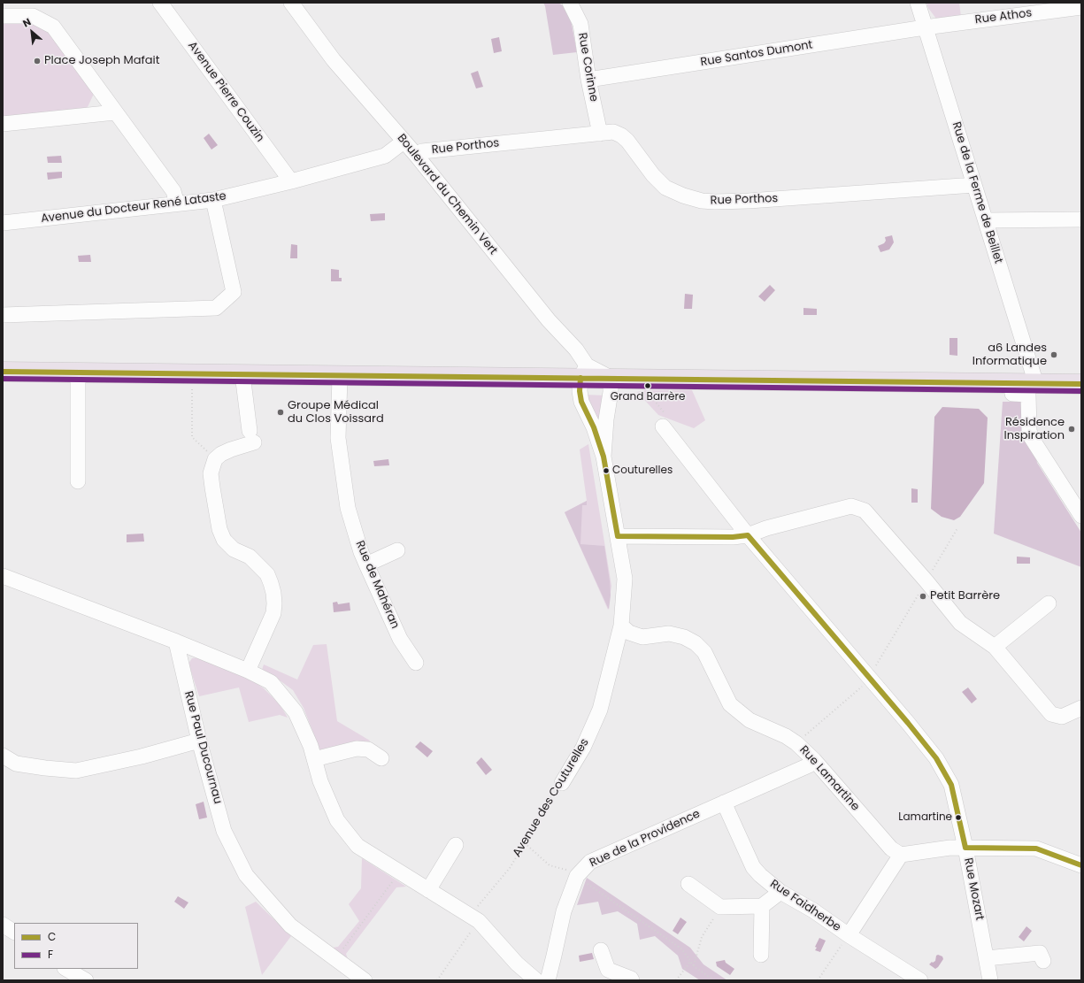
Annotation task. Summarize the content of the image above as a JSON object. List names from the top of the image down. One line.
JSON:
{"streets":{"street":["Rue Athos","Rue Santos Dumont","Rue Corinne","Avenue Pierre Couzin","Rue Porthos","Rue de la Ferme de Beillet","Boulevard du Chemin Vert","Avenue du Docteur René Lataste","Rue de Mahéran","Rue Paul Ducournau","Rue Lamartine","Avenue des Couturelles","Rue de la Providence","Rue Mozart","Rue Faidherbe"]},"crossings":[["Rue Athos","Rue Santos Dumont"],["Rue Athos","Rue de la Ferme de Beillet"],["Rue Santos Dumont","Rue Corinne"],["Rue Santos Dumont","Rue de la Ferme de Beillet"],["Rue Corinne","Rue Porthos"],["Avenue Pierre Couzin","Avenue du Docteur René Lataste"],["Rue Porthos","Rue de la Ferme de Beillet"],["Rue Porthos","Boulevard du Chemin Vert"],["Boulevard du Chemin Vert","Avenue du Docteur René Lataste"],["Boulevard du Chemin Vert","Avenue des Couturelles"],["Rue Lamartine","Avenue des Couturelles"],["Rue Lamartine","Rue de la Providence"],["Rue de la Providence","Rue Faidherbe"]],"places":["Place Joseph Mafait","a6 Landes Informatique","Grand Barrère","Groupe Médical du Clos Voissard","Résidence Inspiration","Couturelles","Petit Barrère","Lamartine"],"lines":["transit line C","transit line F"],"legend":["C","F"],"north":"top left"}
